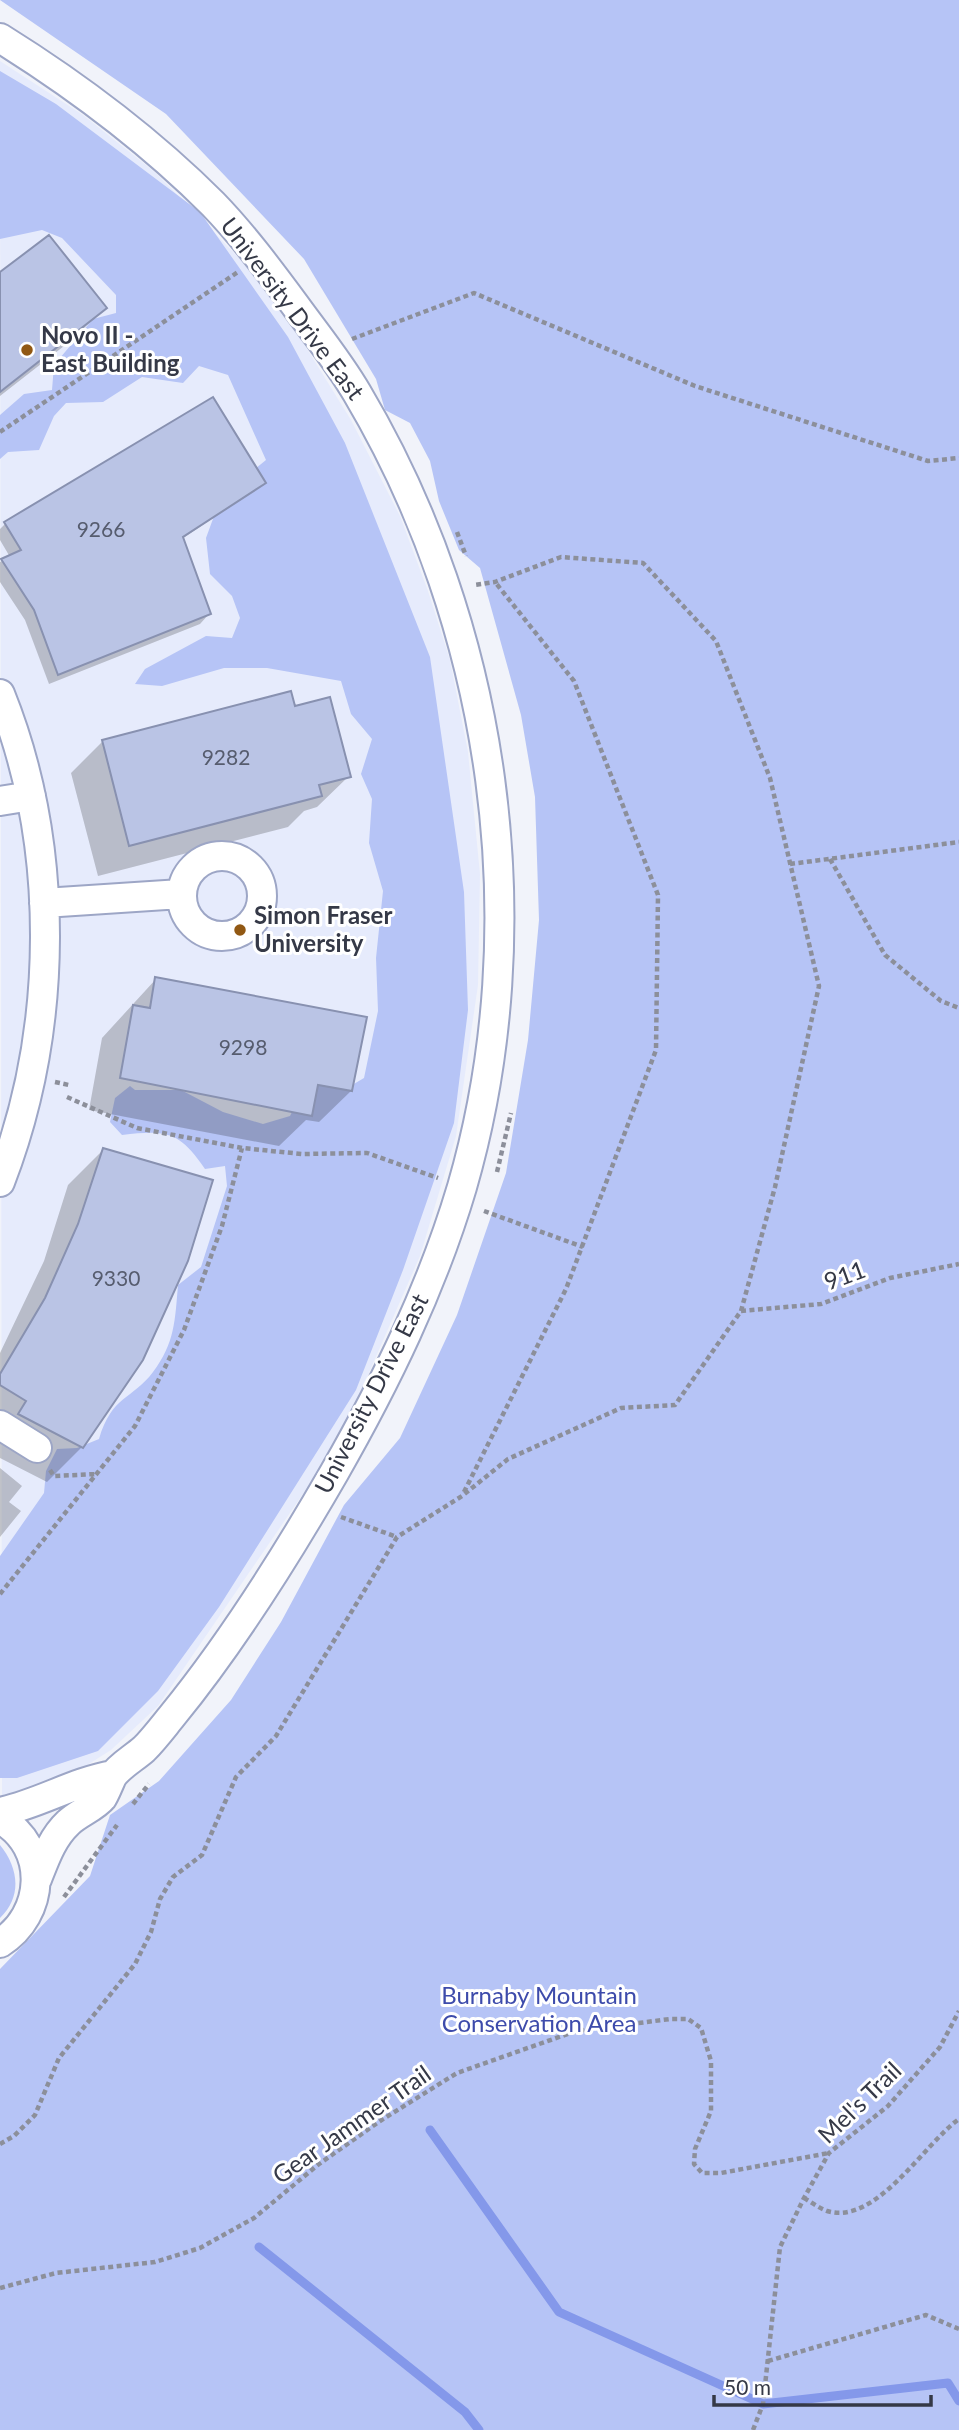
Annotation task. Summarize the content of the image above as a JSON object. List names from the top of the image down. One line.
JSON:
{"streets":{"street":["University Drive East"],"path":["911","Mel's Trail","Gear Jammer Trail"]},"crossings":[["Mel's Trail","Gear Jammer Trail"]],"parks":["Burnaby Mountain Conservation Area"],"places":["Novo II - East Building","Simon Fraser University"],"house_numbers":["9266","9282","9298","9330"],"scale_bar":"50 m"}
